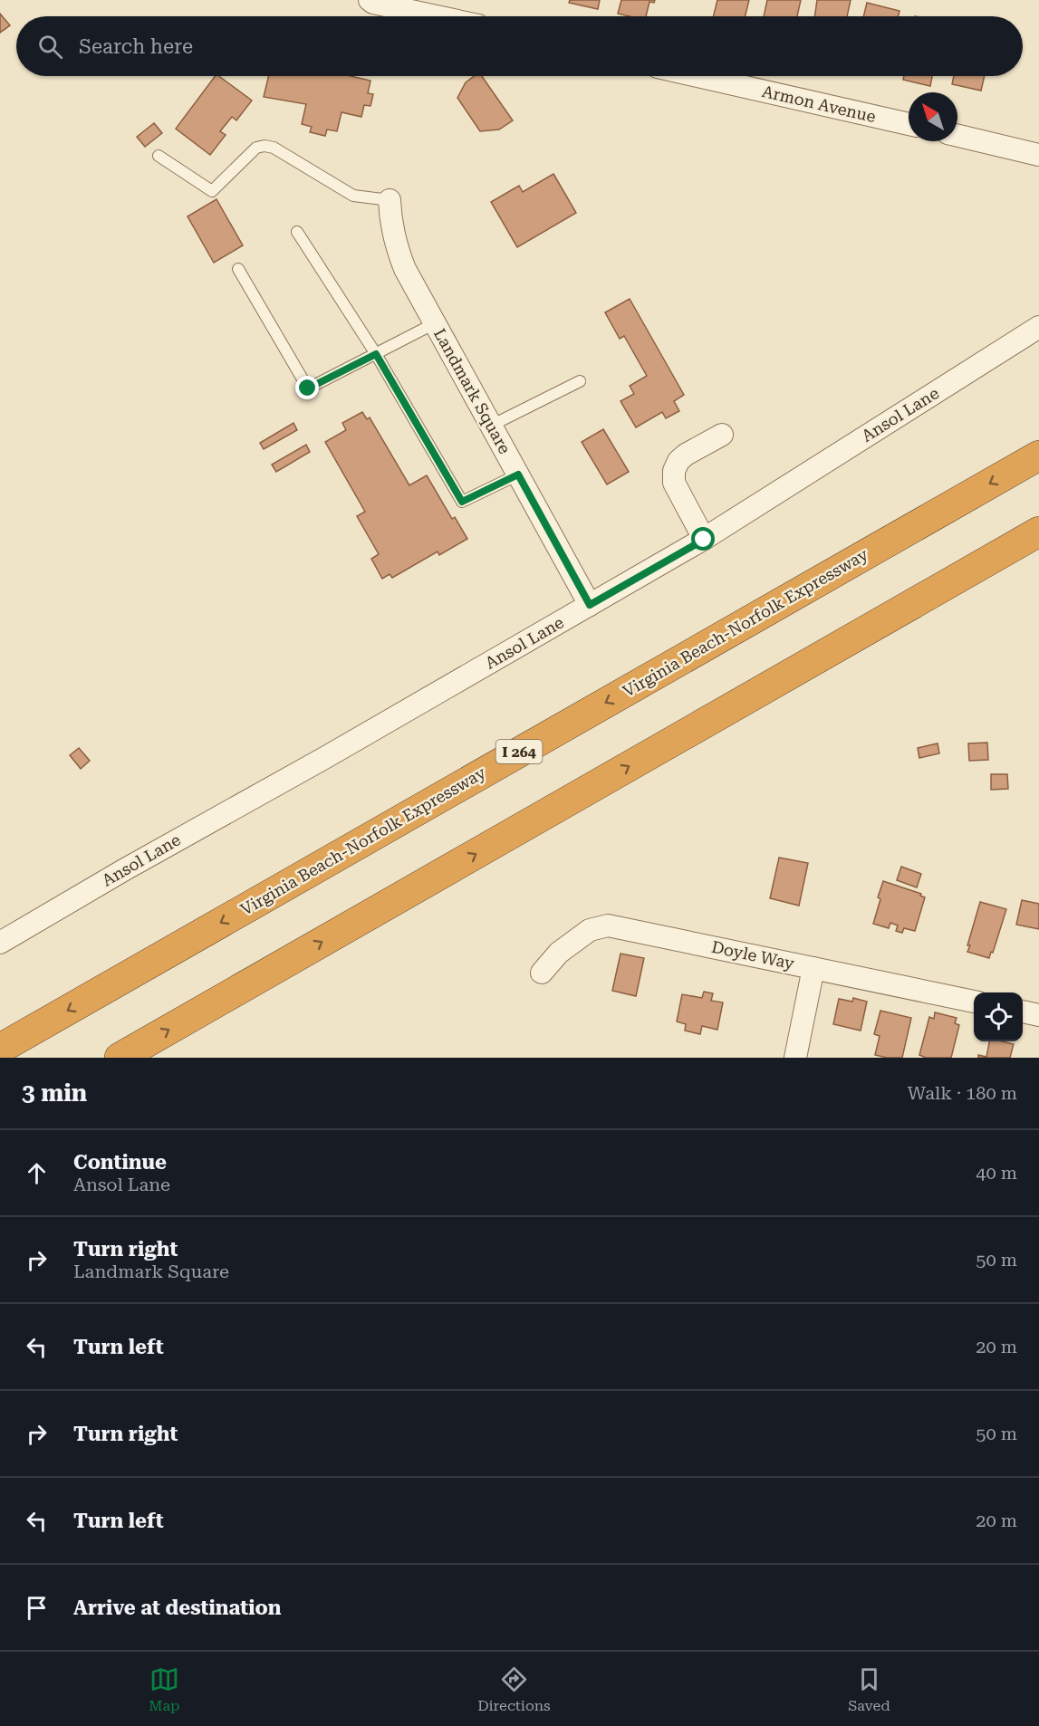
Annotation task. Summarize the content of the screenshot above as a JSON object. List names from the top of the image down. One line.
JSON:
{"streets":{"highway":["Virginia Beach-Norfolk Expressway","I 264"],"street":["Armon Avenue","Landmark Square","Ansol Lane","Doyle Way"]},"crossings":[["Landmark Square","Ansol Lane"]],"north":"top left","page":{"search":"Search here","heading":["3 min","Walk · 180 m"],"list":[["Continue","Ansol Lane","40 m"],["Turn right","Landmark Square","50 m"],["Turn left","20 m"],["Turn right","50 m"],["Turn left","20 m"],"Arrive at destination"],"nav":["Map","Directions","Saved"]}}
